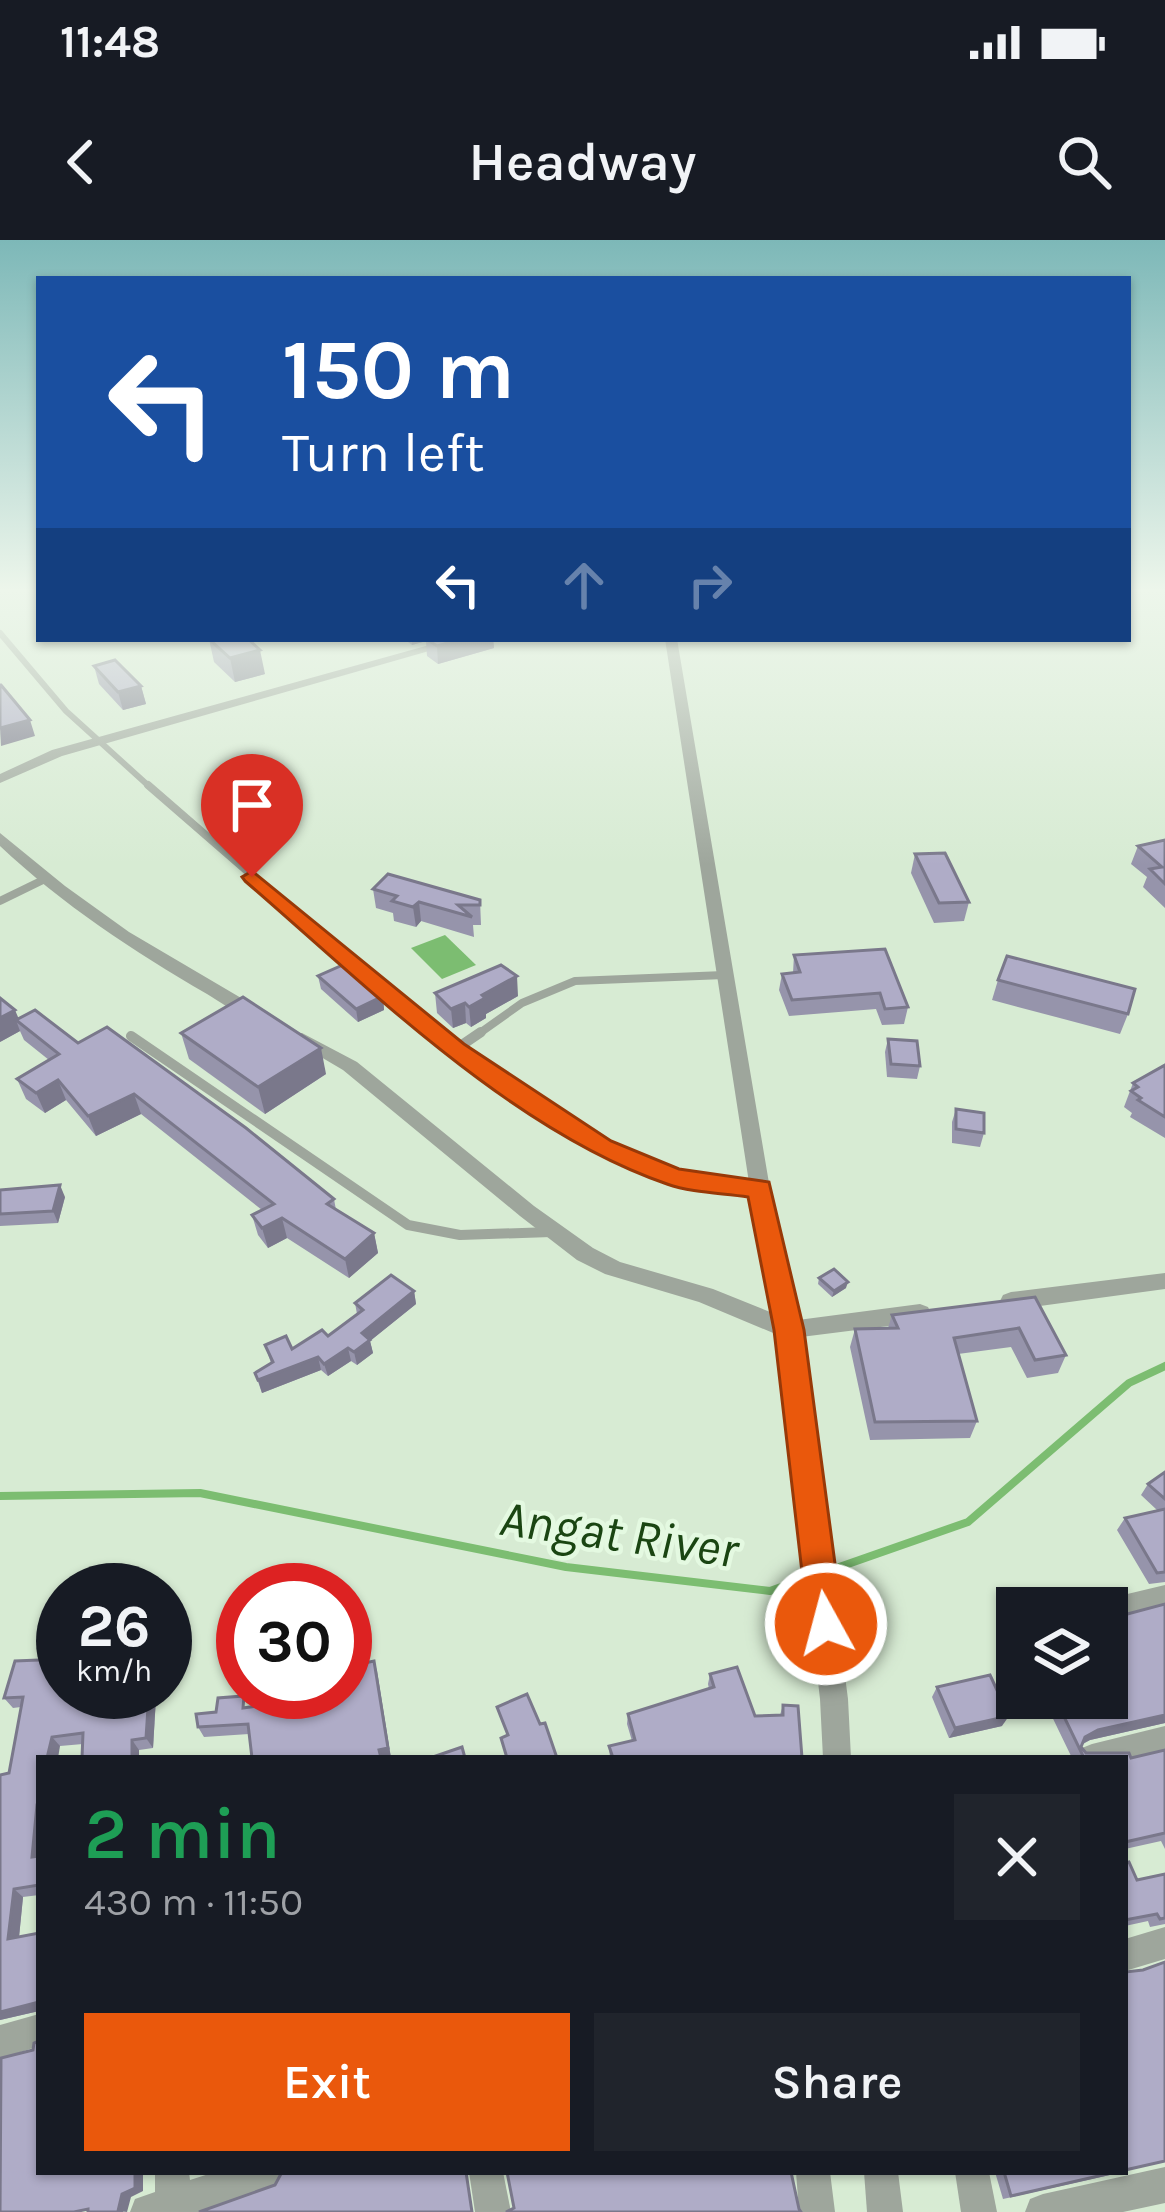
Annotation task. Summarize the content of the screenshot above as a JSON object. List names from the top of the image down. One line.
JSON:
{"water":["Angat River"],"page":{"status":"11:48","header":"Headway","turn":["150 m","Turn left"],"speed":"26 km/h","limit":"30","heading":["2 min","430 m · 11:50"],"buttons":["Exit","Share"]}}
